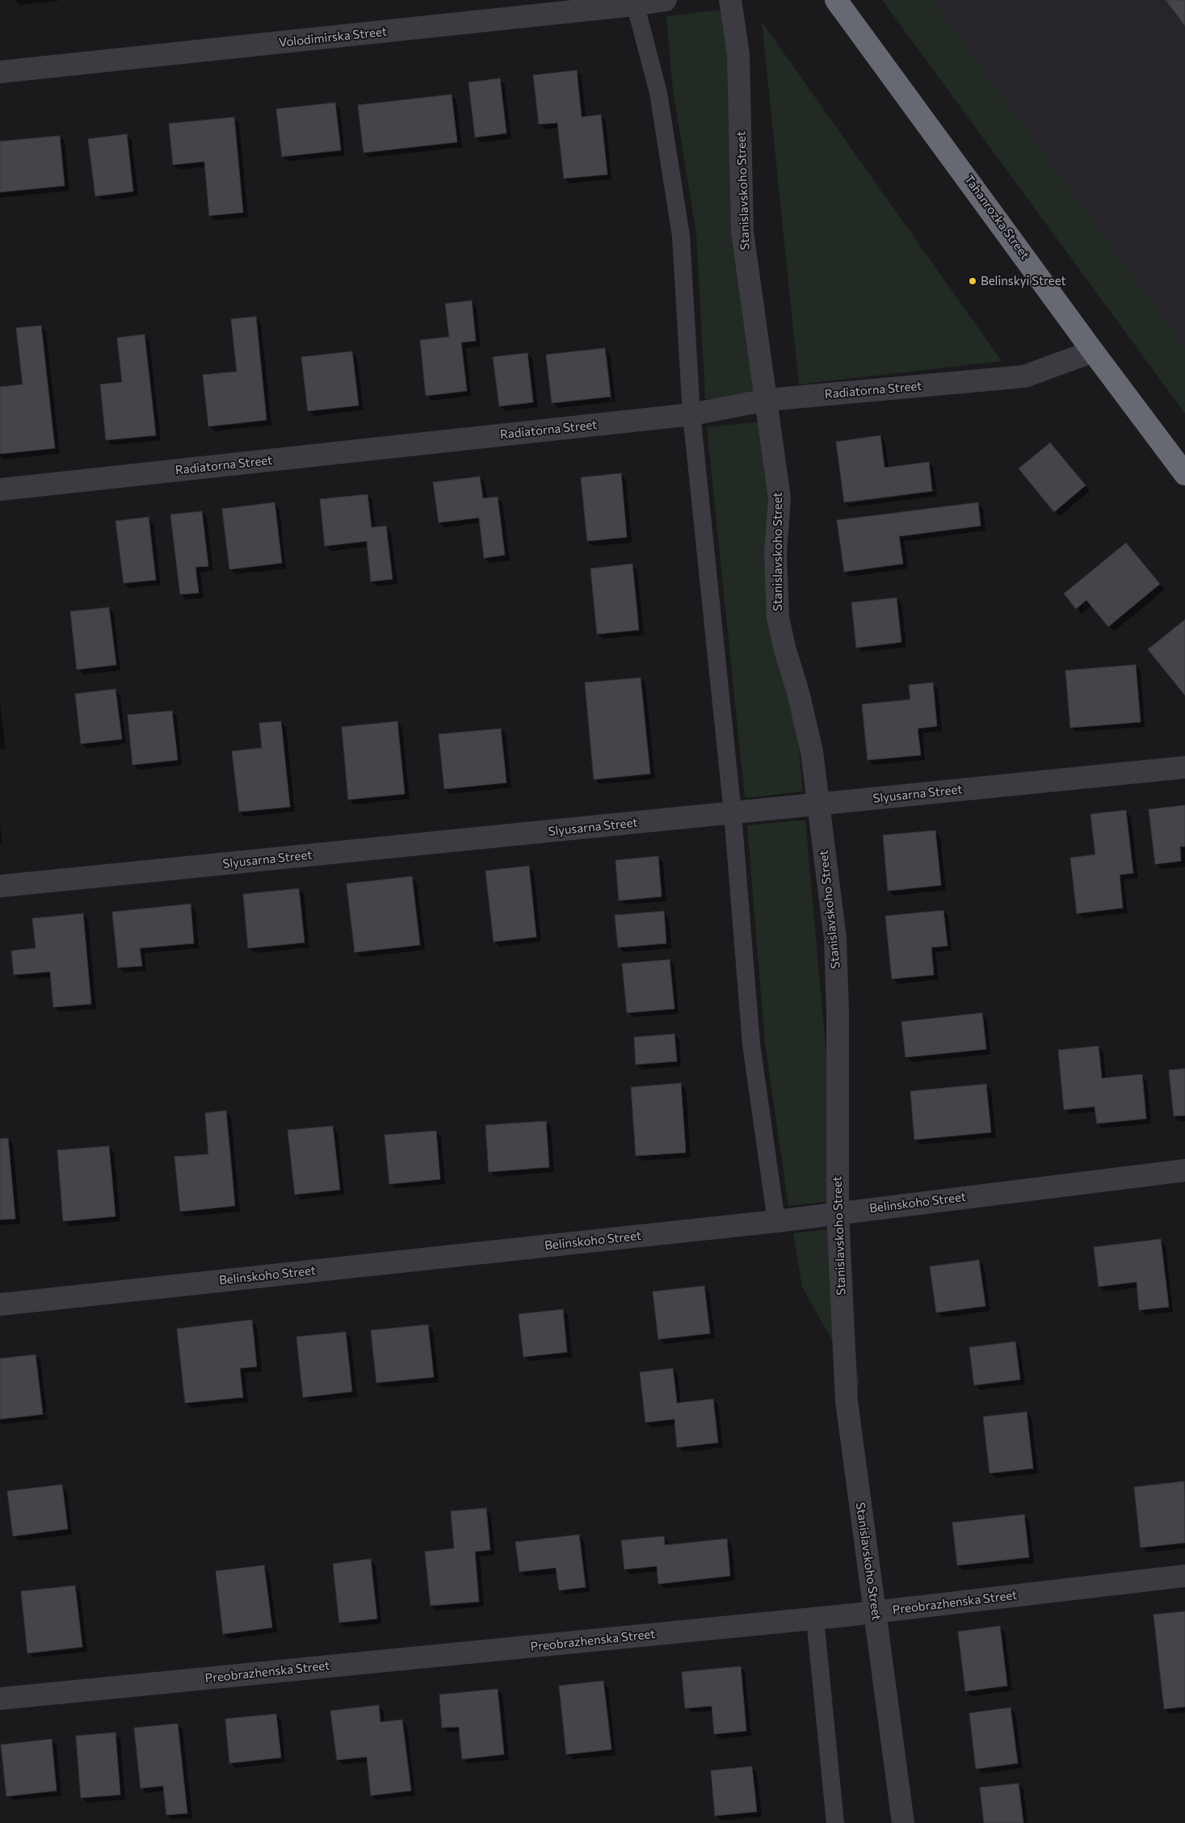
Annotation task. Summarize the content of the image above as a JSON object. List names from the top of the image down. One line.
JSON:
{"streets":{"highway":["Tahanrozka Street"],"street":["Volodimirska Street","Stanislavskoho Street","Radiatorna Street","Slyusarna Street","Belinskoho Street","Preobrazhenska Street"]},"crossings":[["Stanislavskoho Street","Radiatorna Street"],["Stanislavskoho Street","Slyusarna Street"],["Stanislavskoho Street","Belinskoho Street"],["Stanislavskoho Street","Preobrazhenska Street"],["Tahanrozka Street","Radiatorna Street"]],"places":["Belinskyi Street"]}
